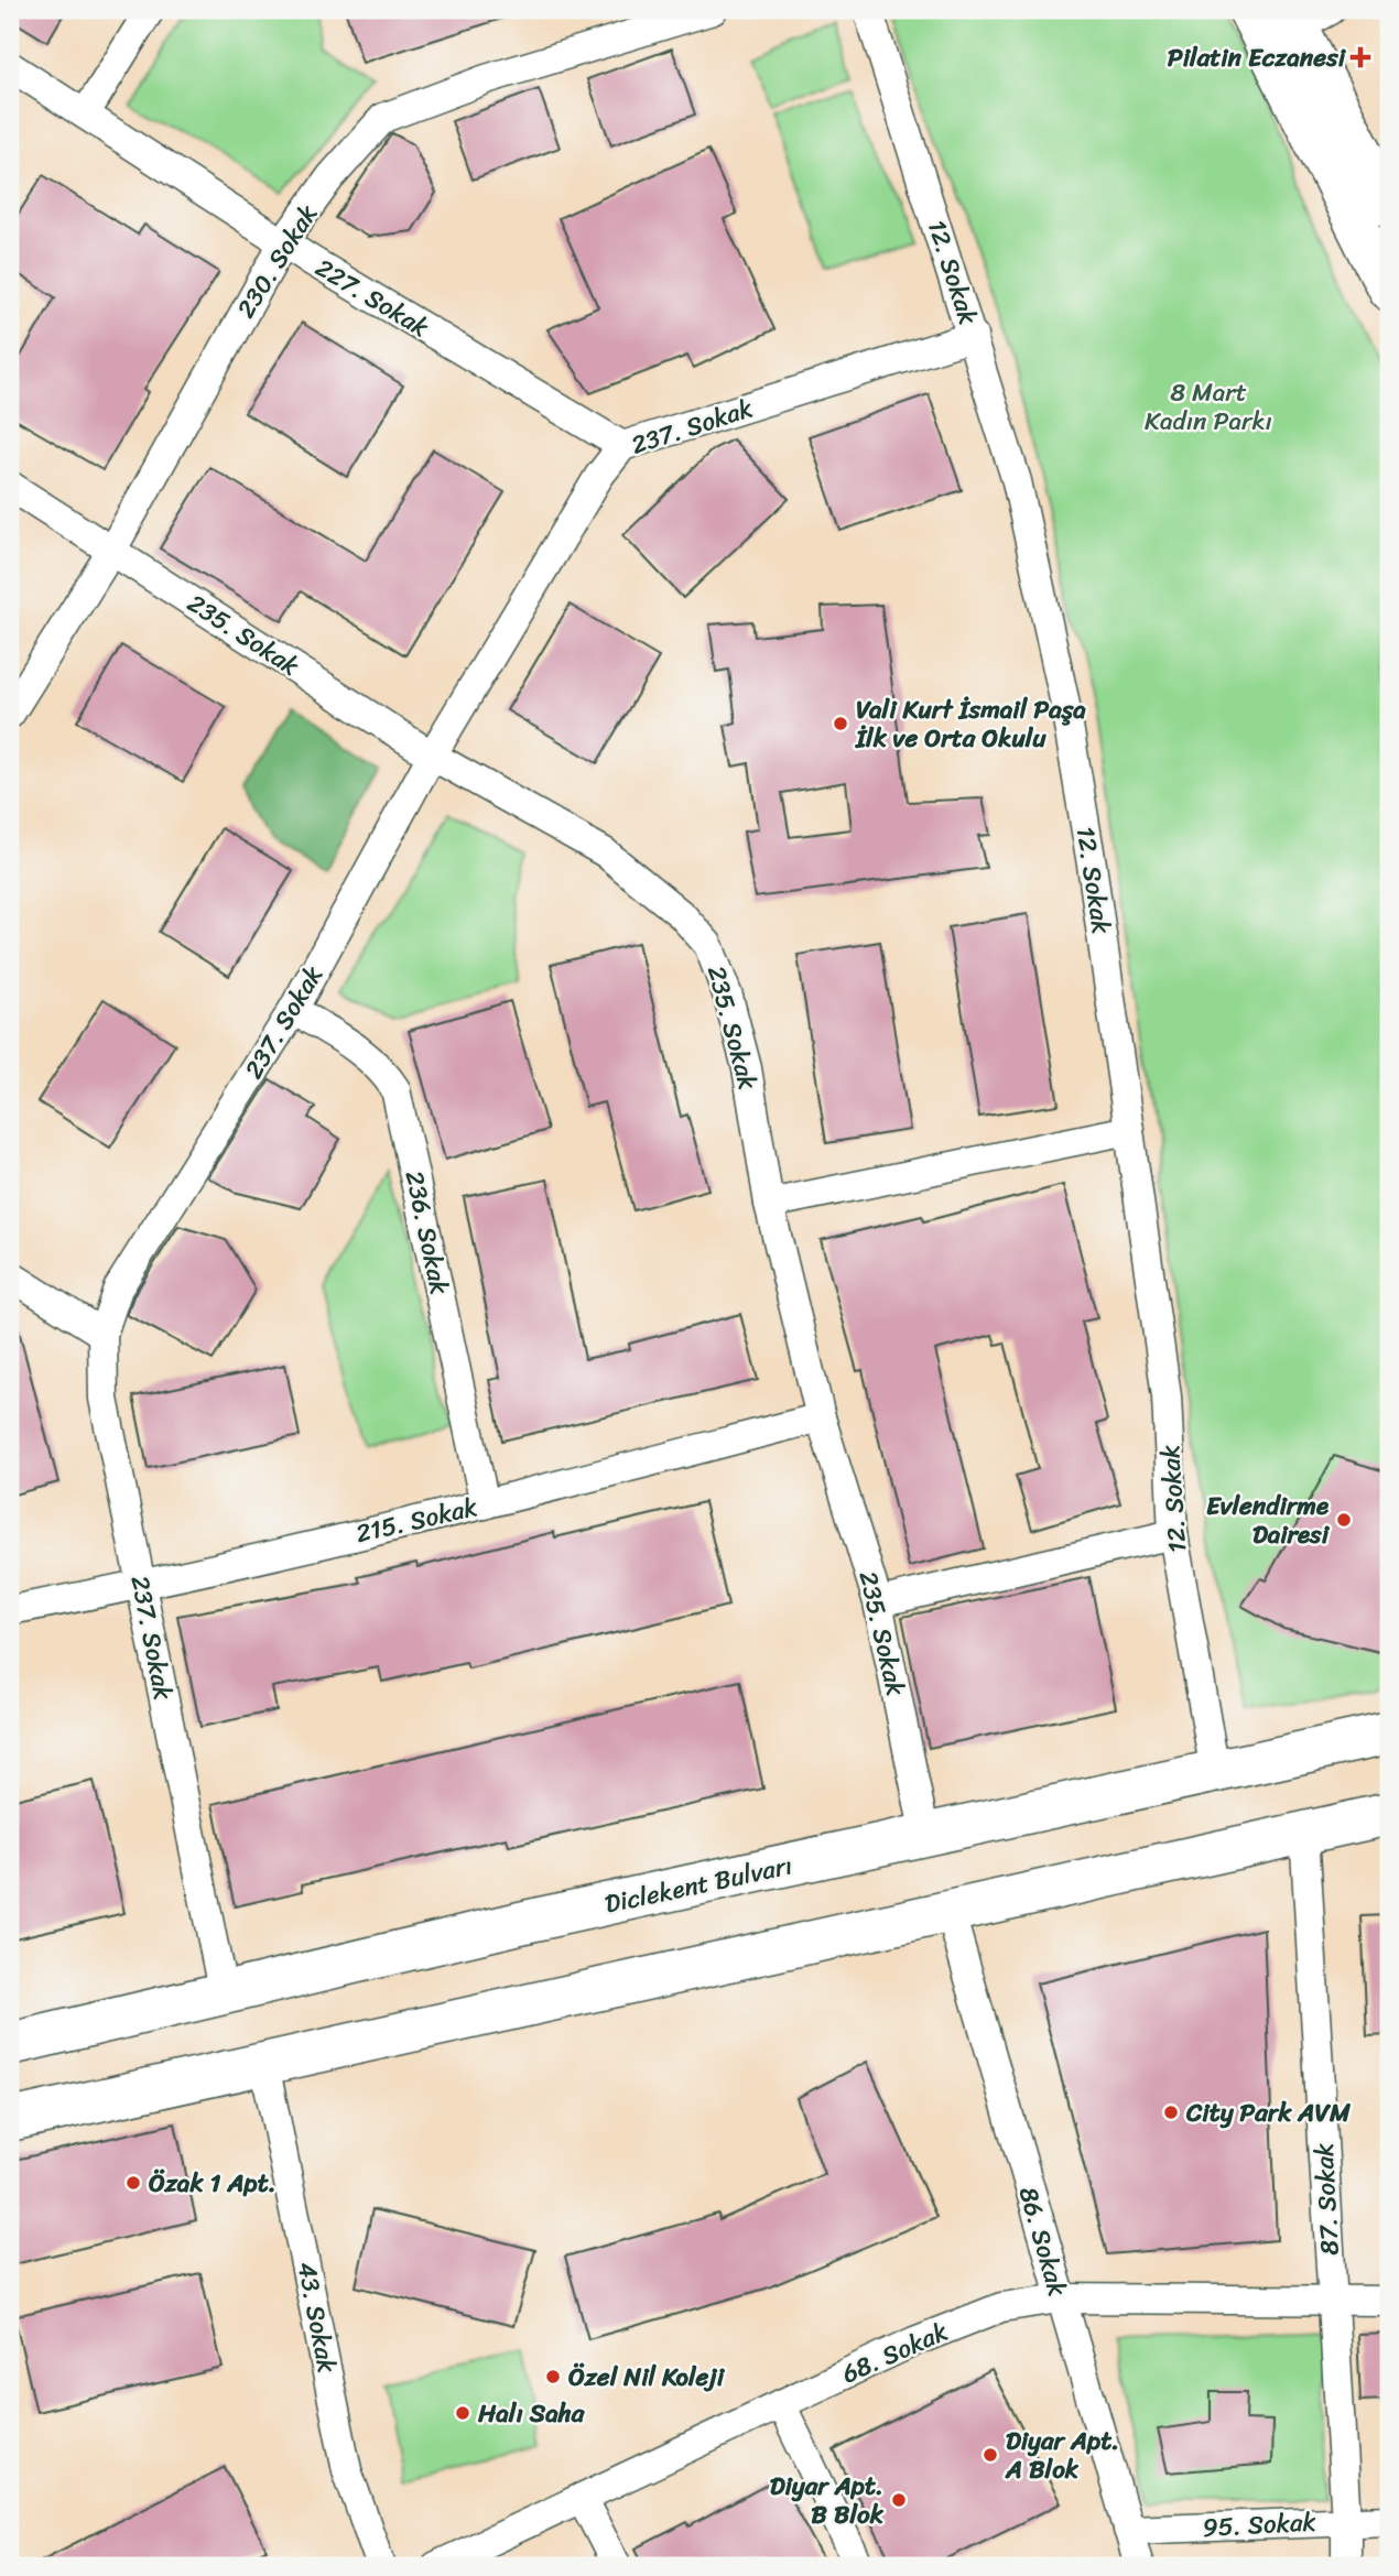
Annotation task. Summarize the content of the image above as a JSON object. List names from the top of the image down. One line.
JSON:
{"streets":{"main road":["Diclekent Bulvarı"],"street":["230. Sokak","12. Sokak","227. Sokak","237. Sokak","235. Sokak","236. Sokak","215. Sokak","87. Sokak","86. Sokak","43. Sokak","68. Sokak","95. Sokak"]},"crossings":[["230. Sokak","227. Sokak"],["230. Sokak","235. Sokak"],["12. Sokak","237. Sokak"],["12. Sokak","Diclekent Bulvarı"],["227. Sokak","237. Sokak"],["237. Sokak","235. Sokak"],["237. Sokak","236. Sokak"],["237. Sokak","215. Sokak"],["237. Sokak","Diclekent Bulvarı"],["235. Sokak","215. Sokak"],["235. Sokak","Diclekent Bulvarı"],["236. Sokak","215. Sokak"],["87. Sokak","68. Sokak"],["87. Sokak","95. Sokak"],["86. Sokak","68. Sokak"],["86. Sokak","95. Sokak"]],"parks":["8 Mart Kadın Parkı"],"places":{"health":["Pilatin Eczanesi"],"other":["Vali Kurt İsmail Paşa İlk ve Orta Okulu","Evlendirme Dairesi","City Park AVM","Özak 1 Apt.","Özel Nil Koleji","Halı Saha","Diyar Apt. A Blok","Diyar Apt. B Blok"]}}
